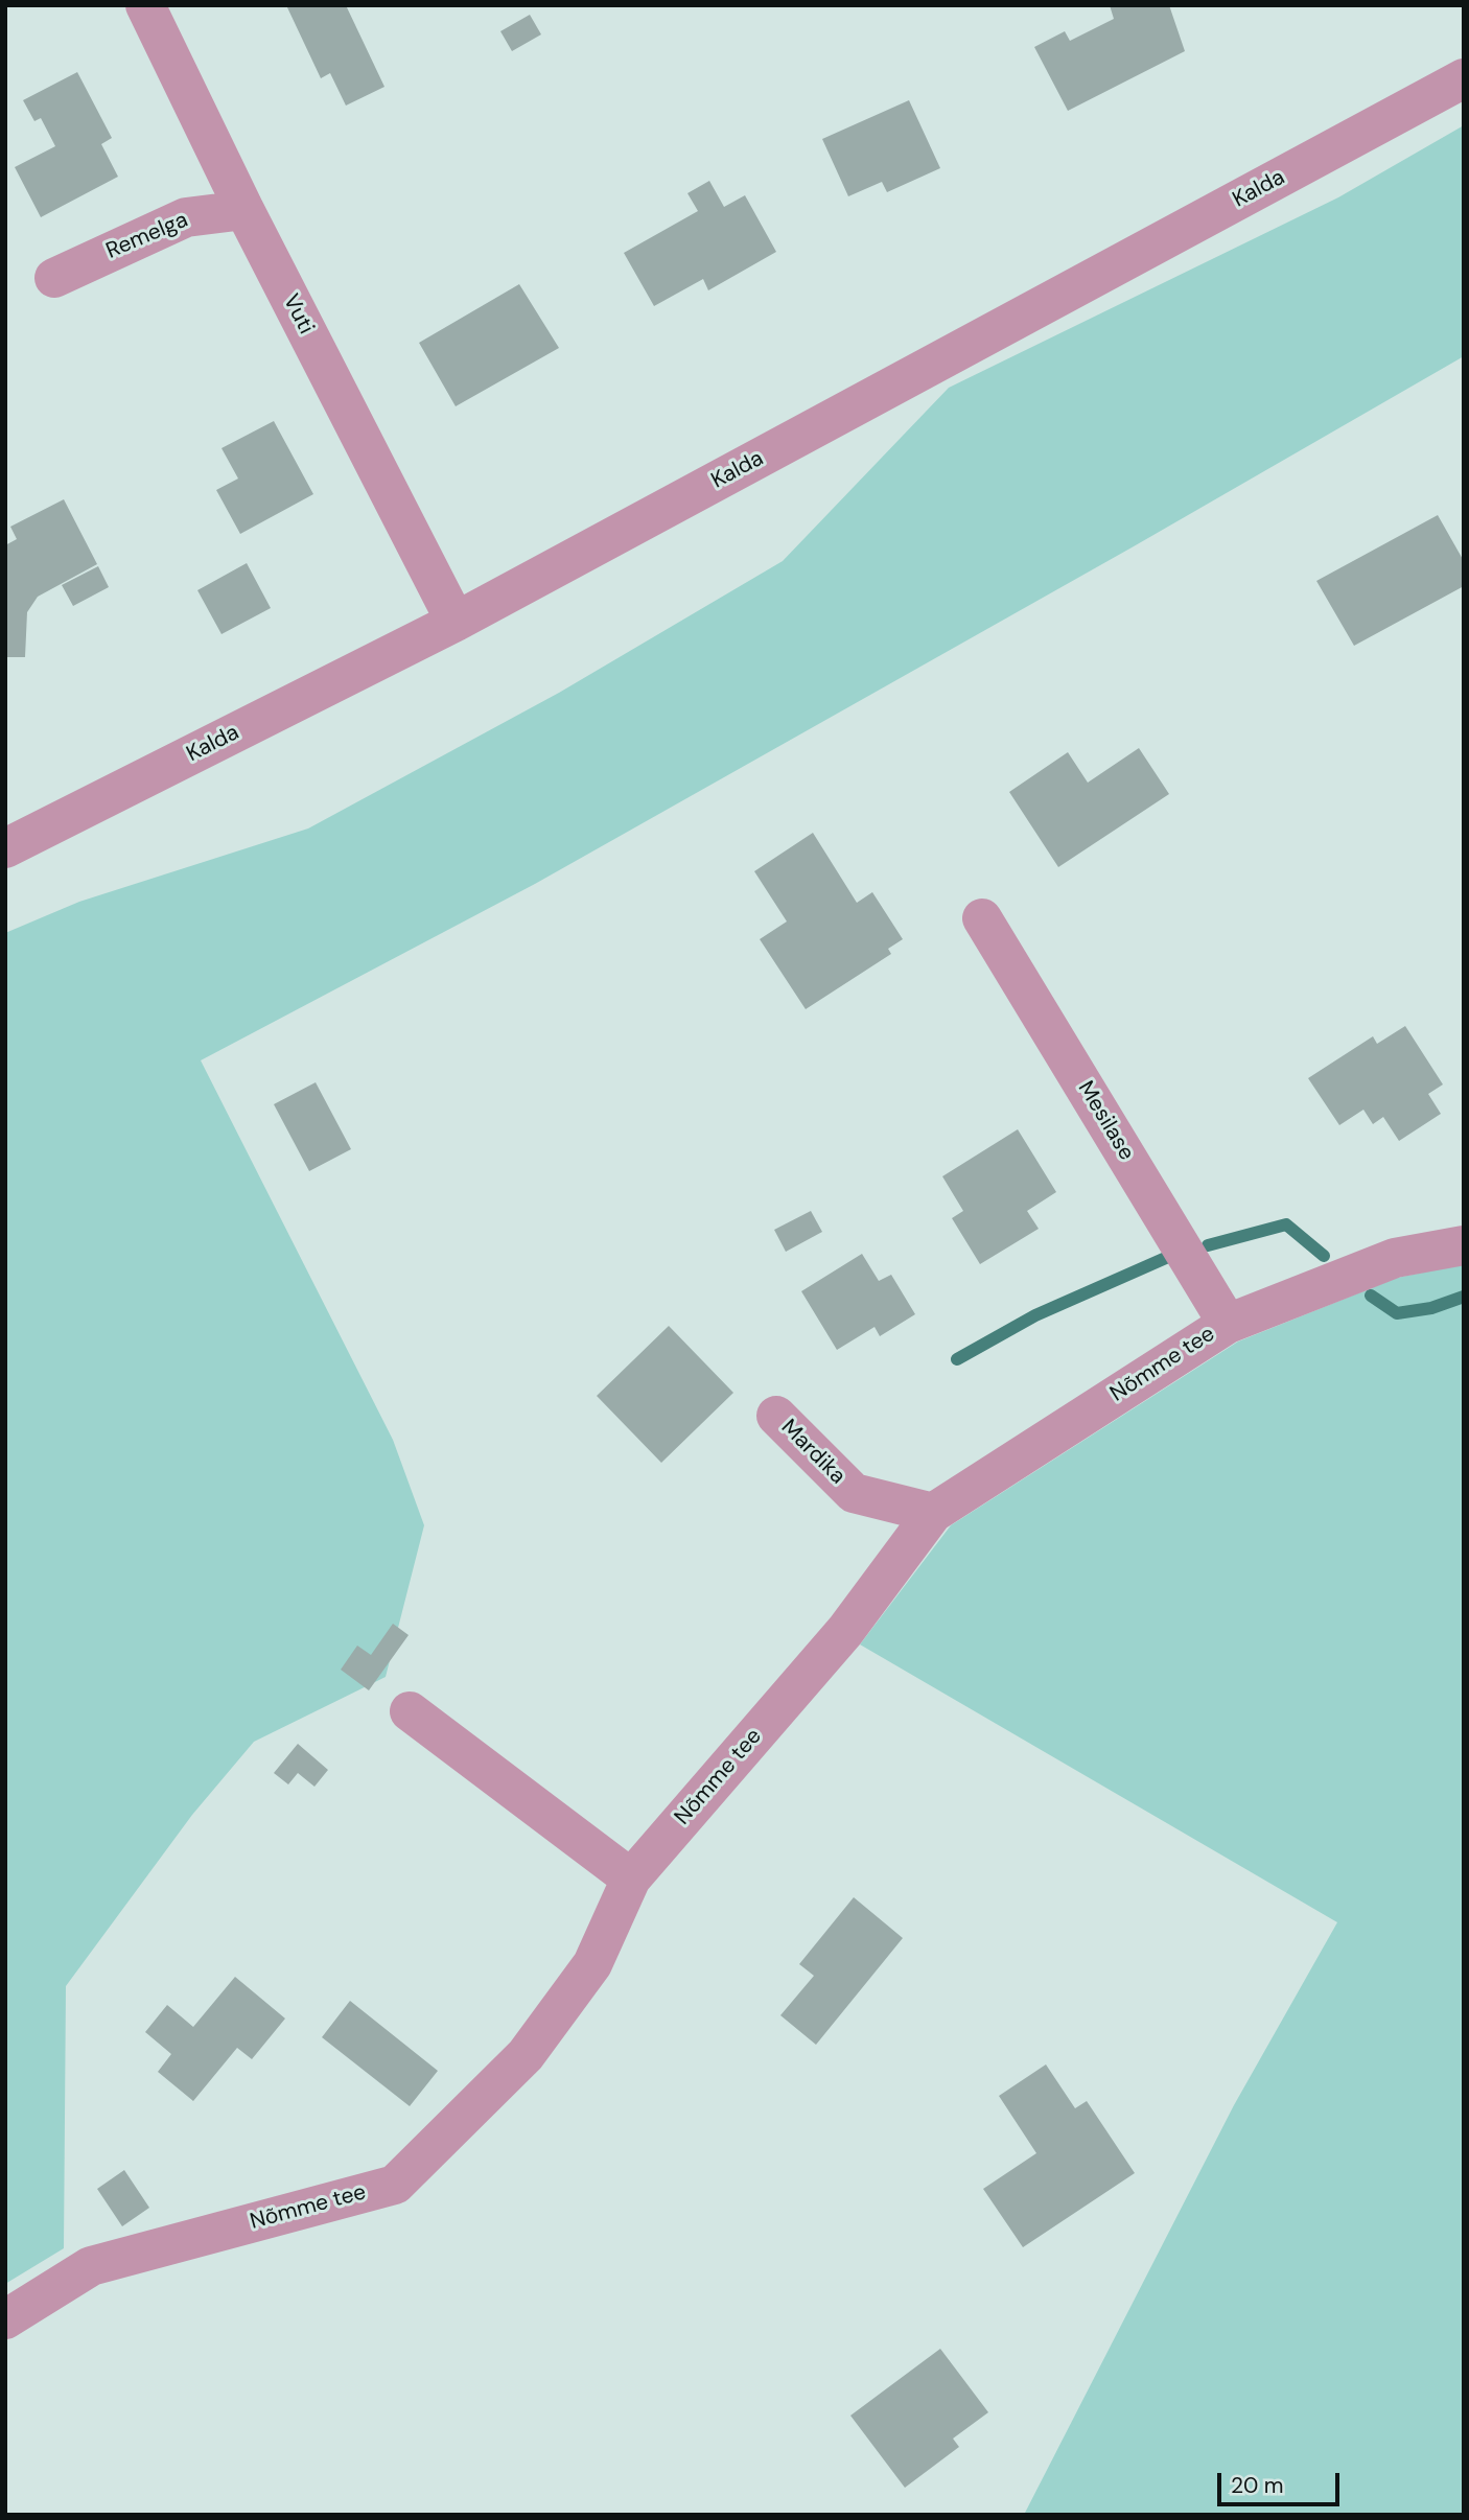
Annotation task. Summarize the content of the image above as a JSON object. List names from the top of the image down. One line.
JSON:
{"streets":{"street":["Kalda","Remelga","Vuti","Mesilase","Nõmme tee","Mardika"]},"crossings":[["Kalda","Vuti"],["Remelga","Vuti"],["Mesilase","Nõmme tee"],["Nõmme tee","Mardika"]],"scale_bar":"20 m"}
